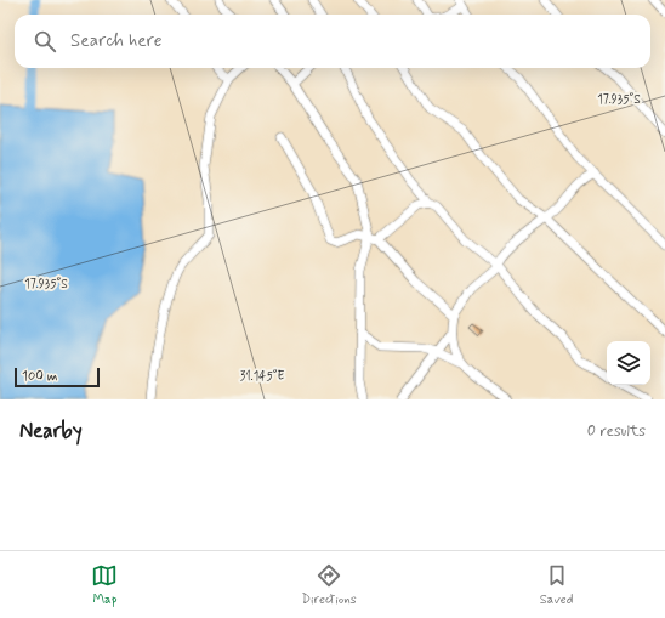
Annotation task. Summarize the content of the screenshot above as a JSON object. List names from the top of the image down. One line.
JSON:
{"scale_bar":"100 m","page":{"search":"Search here","scale":"100 m","heading":["Nearby","0 results"],"nav":["Map","Directions","Saved"]},"coordinates":["17.935°S","31.145°E"]}
